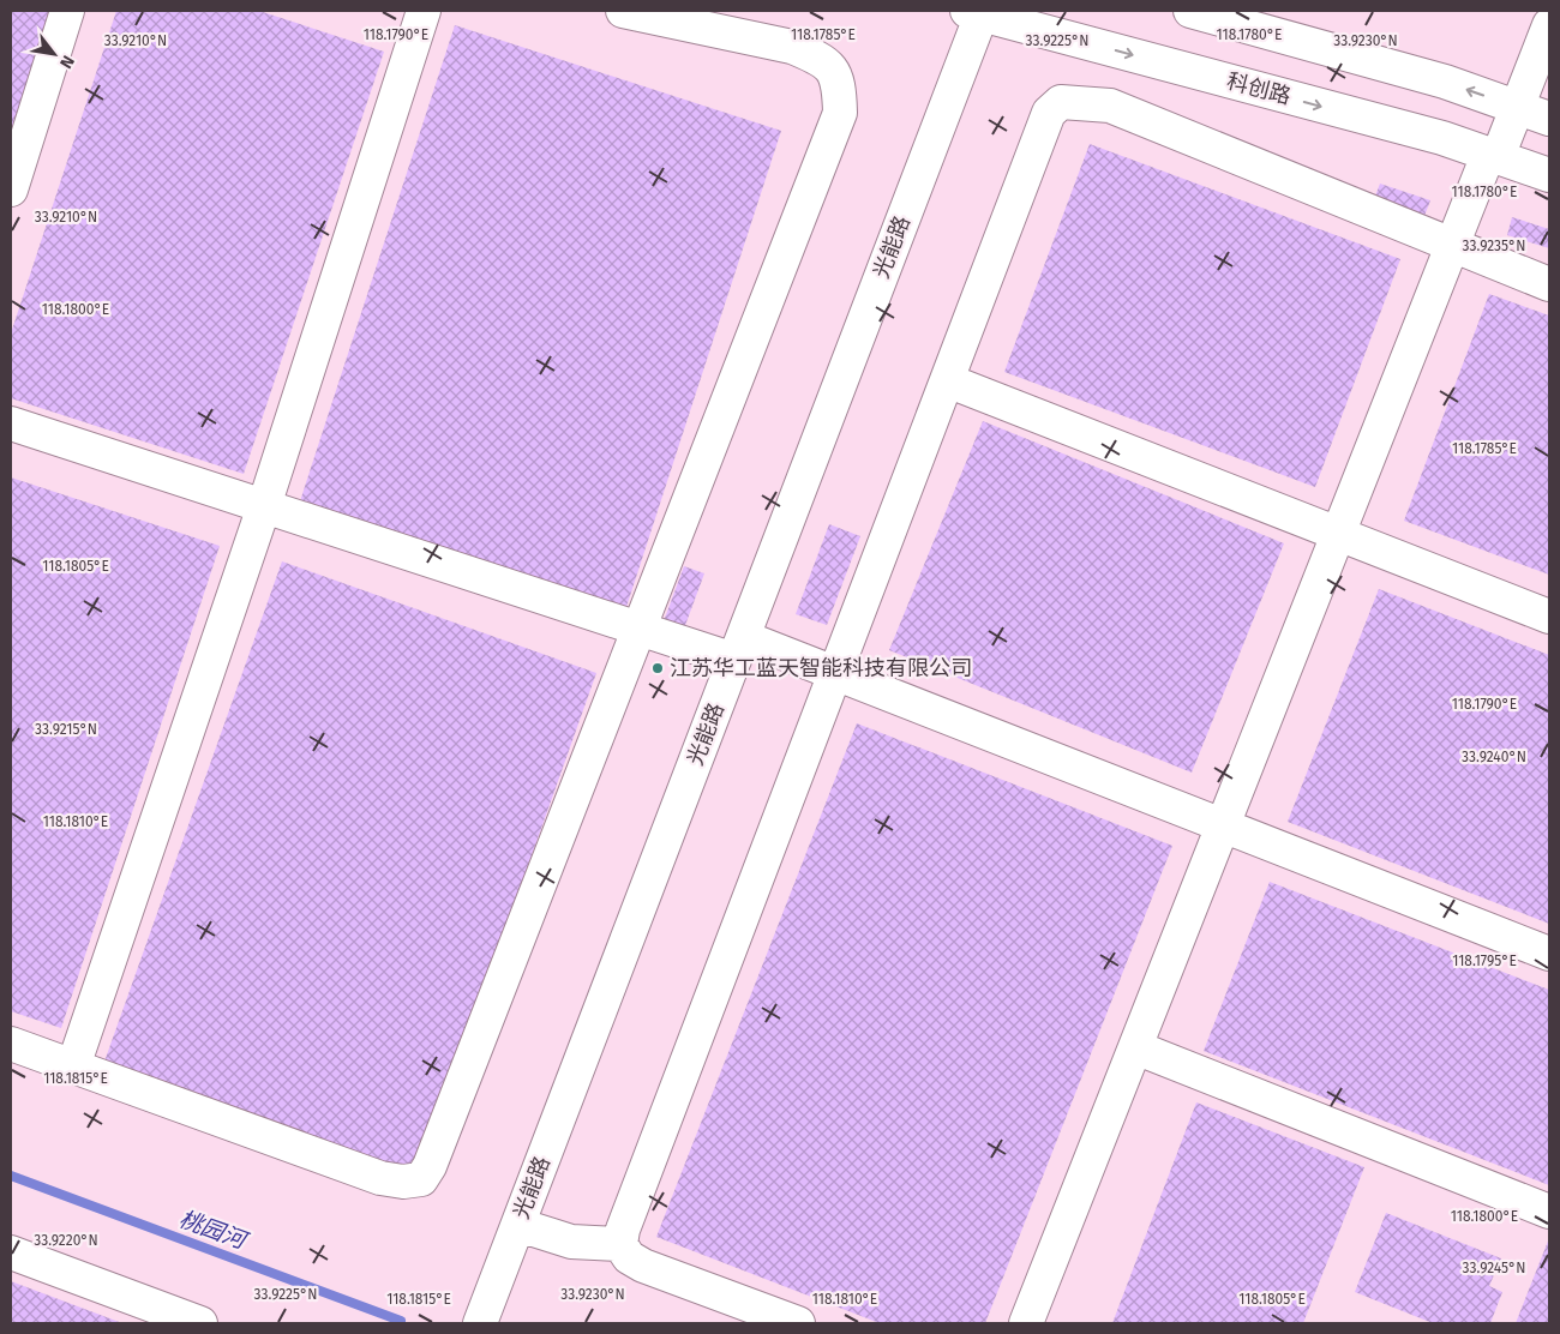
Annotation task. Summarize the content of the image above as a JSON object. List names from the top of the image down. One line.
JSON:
{"streets":{"street":["科创路","光能路"]},"crossings":[["科创路","光能路"]],"water":["桃园河"],"places":["江苏华工蓝天智能科技有限公司"],"north":"bottom right","coordinates":["118.1790°E","118.1785°E","118.1780°E","33.9210°N","33.9225°N","33.9230°N","33.9235°N","118.1800°E","118.1805°E","33.9215°N","33.9240°N","118.1810°E","118.1795°E","118.1815°E","33.9220°N","33.9245°N"]}
